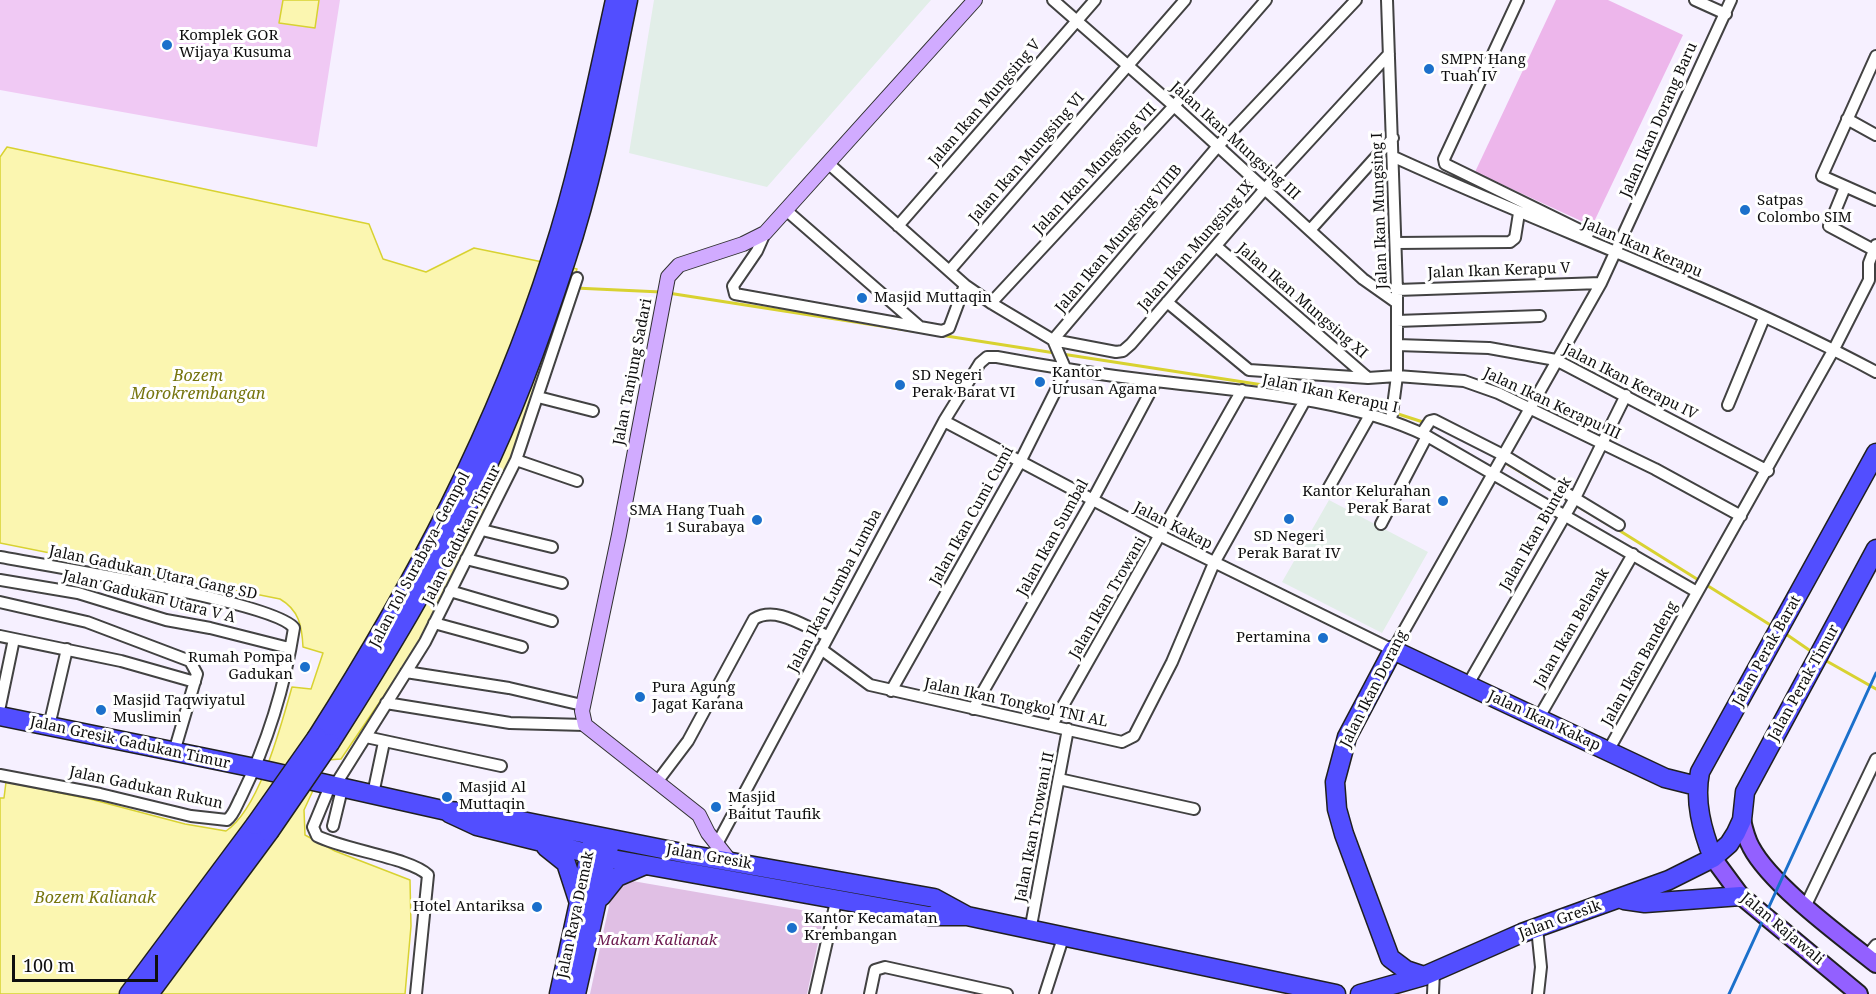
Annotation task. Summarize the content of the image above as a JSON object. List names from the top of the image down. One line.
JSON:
{"streets":{"highway":["Jalan Tol Surabaya–Gempol","Jalan Perak Barat","Jalan Perak Timur","Jalan Ikan Dorang","Jalan Ikan Kakap","Jalan Gresik Gadukan Timur","Jalan Gresik","Jalan Raya Demak"],"main road":["Jalan Rajawali"],"street":["Jalan Ikan Mungsing V","Jalan Ikan Dorang Baru","Jalan Ikan Mungsing III","Jalan Ikan Mungsing VI","Jalan Ikan Mungsing VII","Jalan Ikan Mungsing I","Jalan Ikan Mungsing VIIIB","Jalan Ikan Mungsing IX","Jalan Ikan Kerapu","Jalan Ikan Kerapu V","Jalan Ikan Mungsing XI","Jalan Tanjung Sadari","Jalan Ikan Kerapu IV","Jalan Ikan Kerapu I","Jalan Ikan Kerapu III","Jalan Ikan Cumi Cumi","Jalan Kakap","Jalan Ikan Buntek","Jalan Gadukan Timur","Jalan Ikan Sumbal","Jalan Gadukan Utara Gang SD","Jalan Ikan Lumba Lumba","Jalan Gadukan Utara V A","Jalan Ikan Trowani","Jalan Ikan Belanak","Jalan Ikan Bandeng","Jalan Ikan Tongkol TNI AL","Jalan Gadukan Rukun","Jalan Ikan Trowani II"]},"crossings":[["Jalan Ikan Mungsing V","Jalan Ikan Mungsing III"],["Jalan Ikan Dorang Baru","Jalan Ikan Kerapu"],["Jalan Ikan Mungsing III","Jalan Ikan Mungsing VI"],["Jalan Ikan Mungsing III","Jalan Ikan Mungsing VII"],["Jalan Ikan Mungsing III","Jalan Ikan Mungsing I"],["Jalan Ikan Mungsing III","Jalan Ikan Mungsing VIIIB"],["Jalan Ikan Mungsing III","Jalan Ikan Mungsing IX"],["Jalan Ikan Mungsing I","Jalan Ikan Mungsing IX"],["Jalan Ikan Mungsing I","Jalan Ikan Kerapu"],["Jalan Ikan Mungsing I","Jalan Ikan Kerapu V"],["Jalan Ikan Mungsing I","Jalan Ikan Kerapu IV"],["Jalan Ikan Mungsing I","Jalan Ikan Kerapu I"],["Jalan Ikan Mungsing I","Jalan Ikan Kerapu III"],["Jalan Ikan Mungsing VIIIB","Jalan Ikan Mungsing IX"],["Jalan Ikan Mungsing IX","Jalan Ikan Mungsing XI"],["Jalan Ikan Mungsing IX","Jalan Ikan Kerapu III"],["Jalan Ikan Mungsing XI","Jalan Ikan Kerapu III"],["Jalan Ikan Kerapu IV","Jalan Ikan Buntek"],["Jalan Ikan Kerapu I","Jalan Ikan Cumi Cumi"],["Jalan Ikan Kerapu I","Jalan Ikan Buntek"],["Jalan Ikan Kerapu I","Jalan Ikan Sumbal"],["Jalan Ikan Kerapu I","Jalan Ikan Lumba Lumba"],["Jalan Ikan Kerapu I","Jalan Ikan Trowani"],["Jalan Ikan Kerapu I","Jalan Ikan Belanak"],["Jalan Ikan Kerapu I","Jalan Ikan Bandeng"],["Jalan Ikan Kerapu I","Jalan Ikan Dorang"],["Jalan Ikan Kerapu I","Jalan Ikan Tongkol TNI AL"],["Jalan Ikan Kerapu III","Jalan Ikan Buntek"],["Jalan Ikan Cumi Cumi","Jalan Kakap"],["Jalan Ikan Cumi Cumi","Jalan Ikan Tongkol TNI AL"],["Jalan Kakap","Jalan Ikan Sumbal"],["Jalan Kakap","Jalan Ikan Lumba Lumba"],["Jalan Kakap","Jalan Ikan Trowani"],["Jalan Kakap","Jalan Ikan Dorang"],["Jalan Kakap","Jalan Ikan Tongkol TNI AL"],["Jalan Kakap","Jalan Ikan Kakap"],["Jalan Ikan Buntek","Jalan Ikan Kakap"],["Jalan Gadukan Timur","Jalan Gresik"],["Jalan Ikan Sumbal","Jalan Ikan Tongkol TNI AL"],["Jalan Gadukan Utara Gang SD","Jalan Gadukan Utara V A"],["Jalan Gadukan Utara Gang SD","Jalan Gresik Gadukan Timur"],["Jalan Gadukan Utara Gang SD","Jalan Gadukan Rukun"],["Jalan Gadukan Utara Gang SD","Jalan Gresik"],["Jalan Ikan Lumba Lumba","Jalan Ikan Tongkol TNI AL"],["Jalan Ikan Trowani","Jalan Ikan Tongkol TNI AL"],["Jalan Ikan Belanak","Jalan Ikan Kakap"],["Jalan Perak Barat","Jalan Ikan Kakap"],["Jalan Perak Barat","Jalan Gresik"],["Jalan Perak Barat","Jalan Rajawali"],["Jalan Ikan Bandeng","Jalan Ikan Kakap"],["Jalan Perak Timur","Jalan Gresik"],["Jalan Ikan Dorang","Jalan Ikan Kakap"],["Jalan Ikan Tongkol TNI AL","Jalan Ikan Trowani II"],["Jalan Gresik Gadukan Timur","Jalan Gadukan Rukun"],["Jalan Gresik Gadukan Timur","Jalan Gresik"],["Jalan Gadukan Rukun","Jalan Gresik"],["Jalan Ikan Trowani II","Jalan Gresik"],["Jalan Gresik","Jalan Raya Demak"],["Jalan Gresik","Jalan Rajawali"]],"water":["Bozem Morokrembangan","Bozem Kalianak"],"parks":["Makam Kalianak"],"places":["Komplek GOR Wijaya Kusuma","SMPN Hang Tuah IV","Satpas Colombo SIM","Masjid Muttaqin","Kantor Urusan Agama","SD Negeri Perak Barat VI","Kantor Kelurahan Perak Barat","SD Negeri Perak Barat IV","SMA Hang Tuah 1 Surabaya","Pertamina","Rumah Pompa Gadukan","Pura Agung Jagat Karana","Masjid Taqwiyatul Muslimin","Masjid Al Muttaqin","Masjid Baitut Taufik","Hotel Antariksa","Kantor Kecamatan Krembangan"],"scale_bar":"100 m"}
